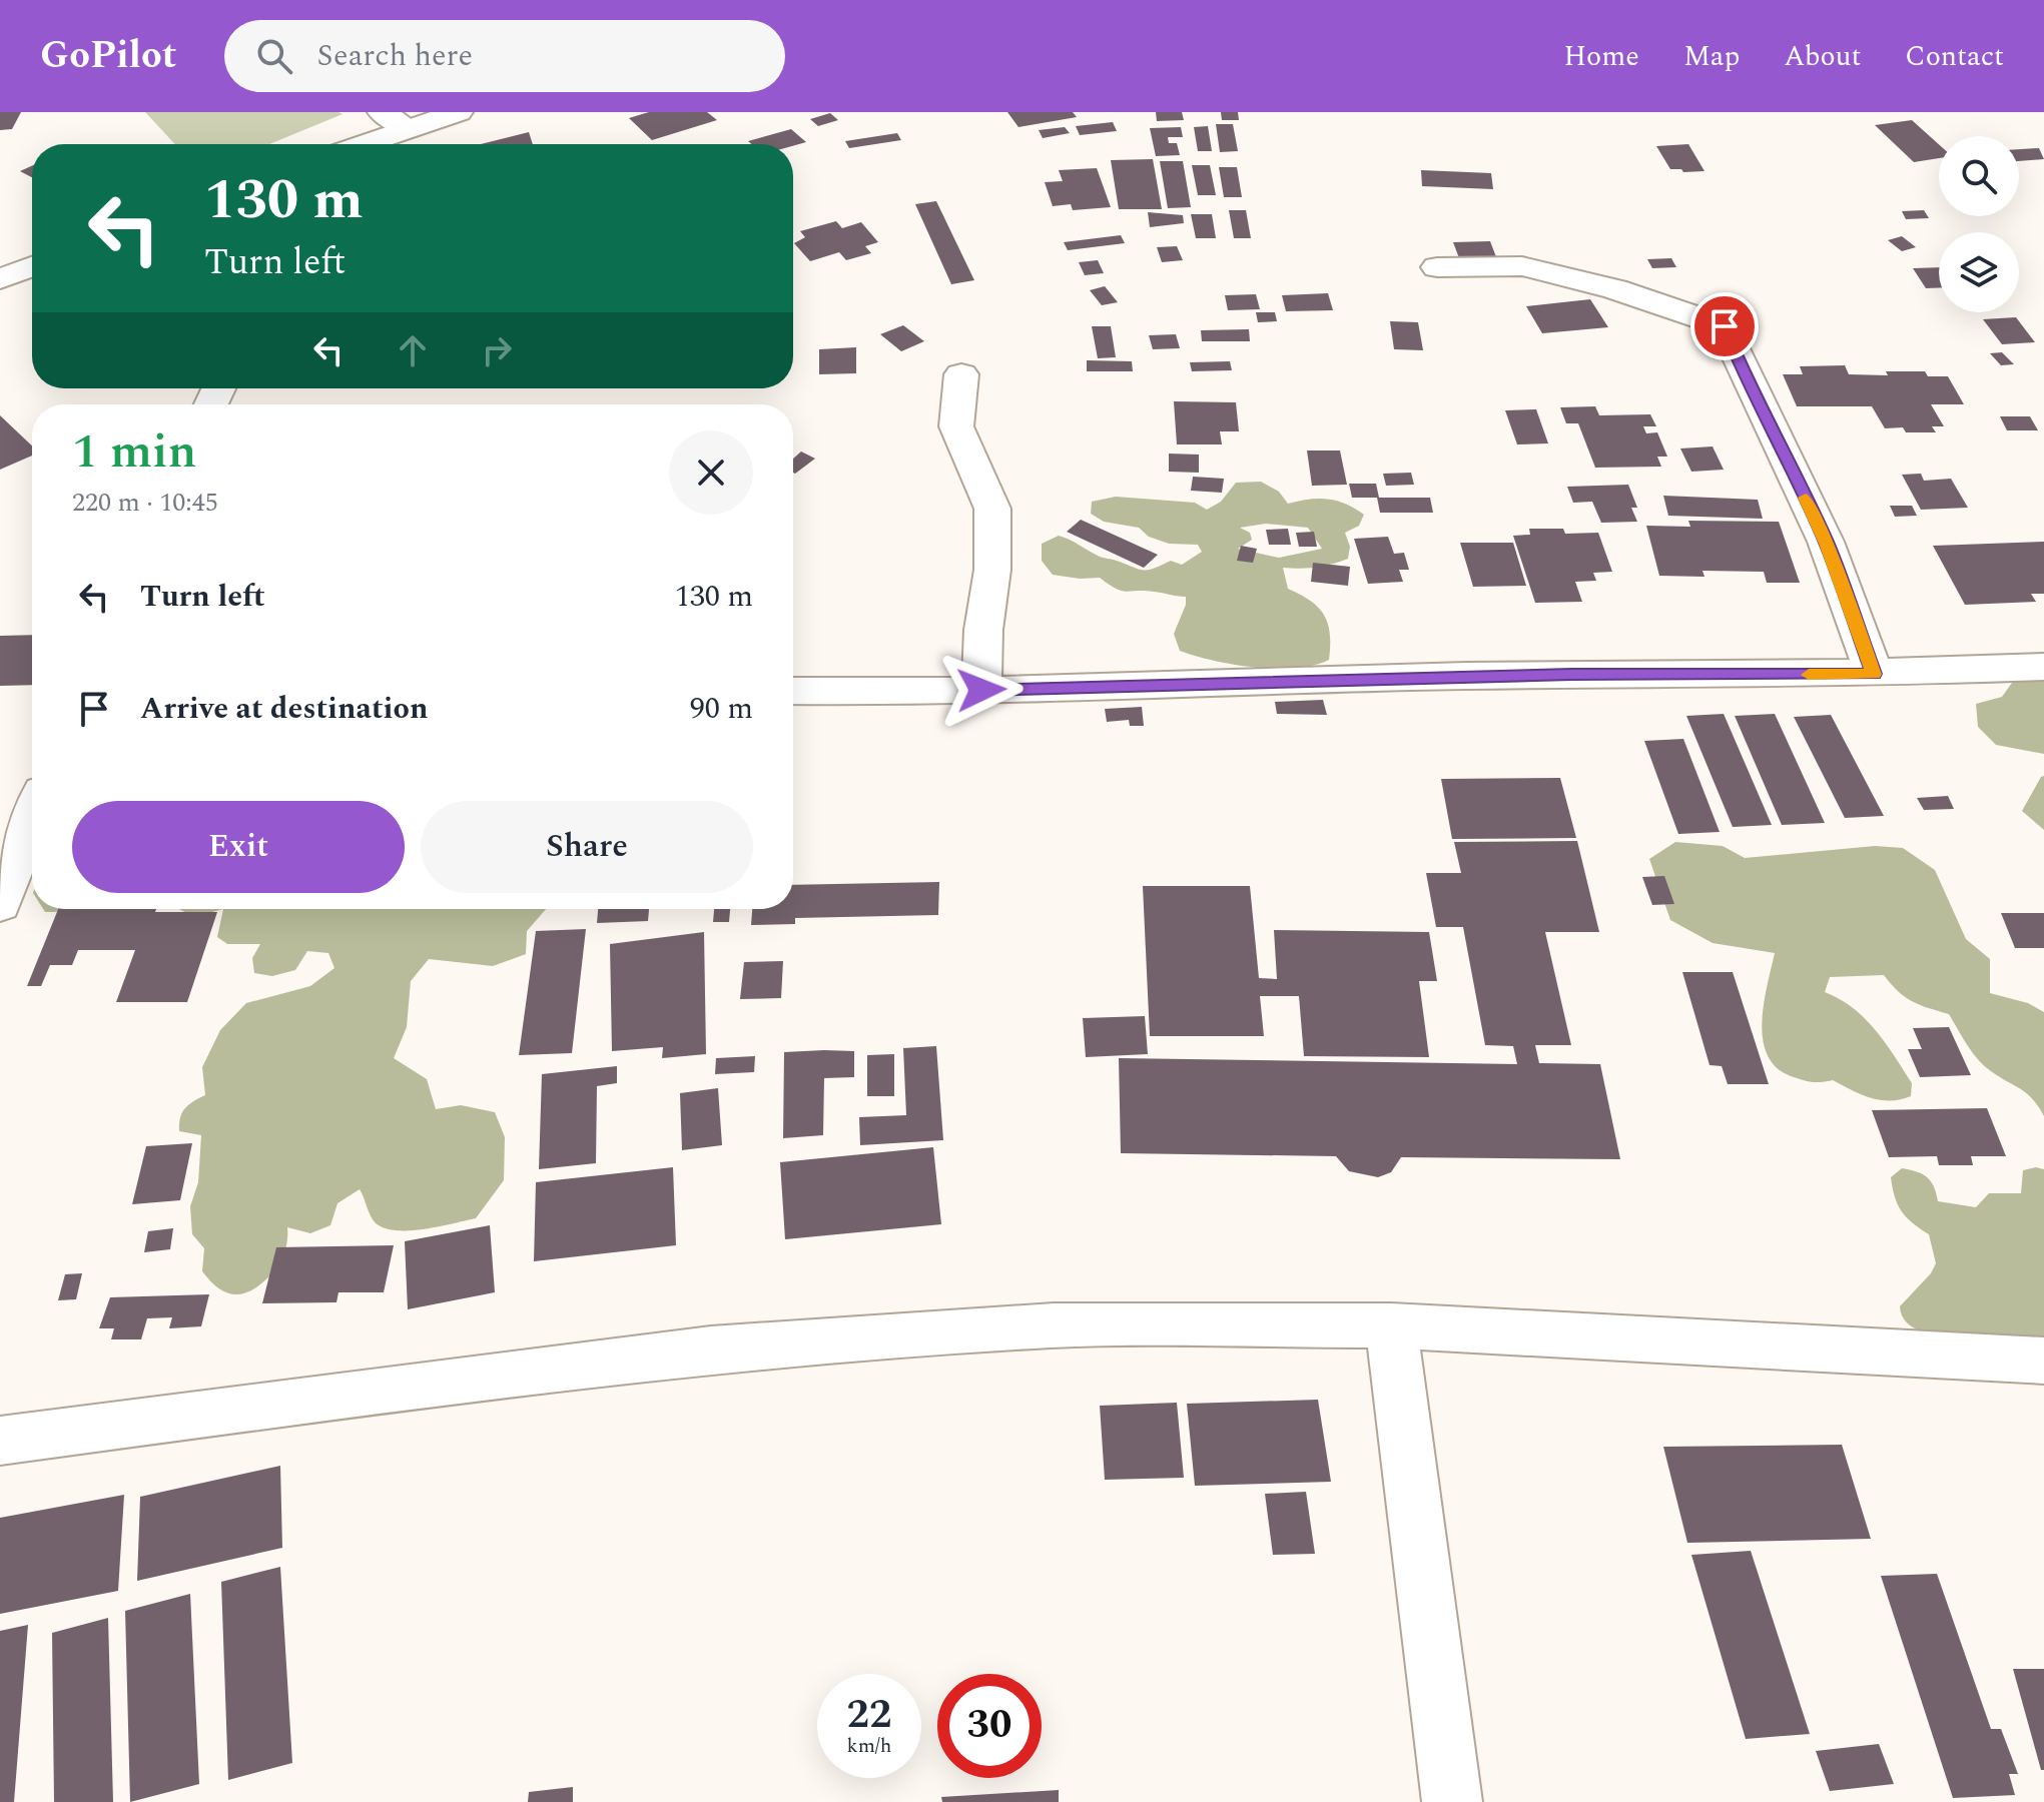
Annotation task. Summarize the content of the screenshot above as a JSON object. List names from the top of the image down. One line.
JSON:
{"page":{"header":"GoPilot","search":"Search here","nav":["Home","Map","About","Contact"],"turn":["130 m","Turn left"],"heading":["1 min","220 m · 10:45"],"list":[{"name":"Turn left","value":"130 m"},{"name":"Arrive at destination","value":"90 m"}],"buttons":["Exit","Share"],"speed":"22 km/h","limit":"30"}}
